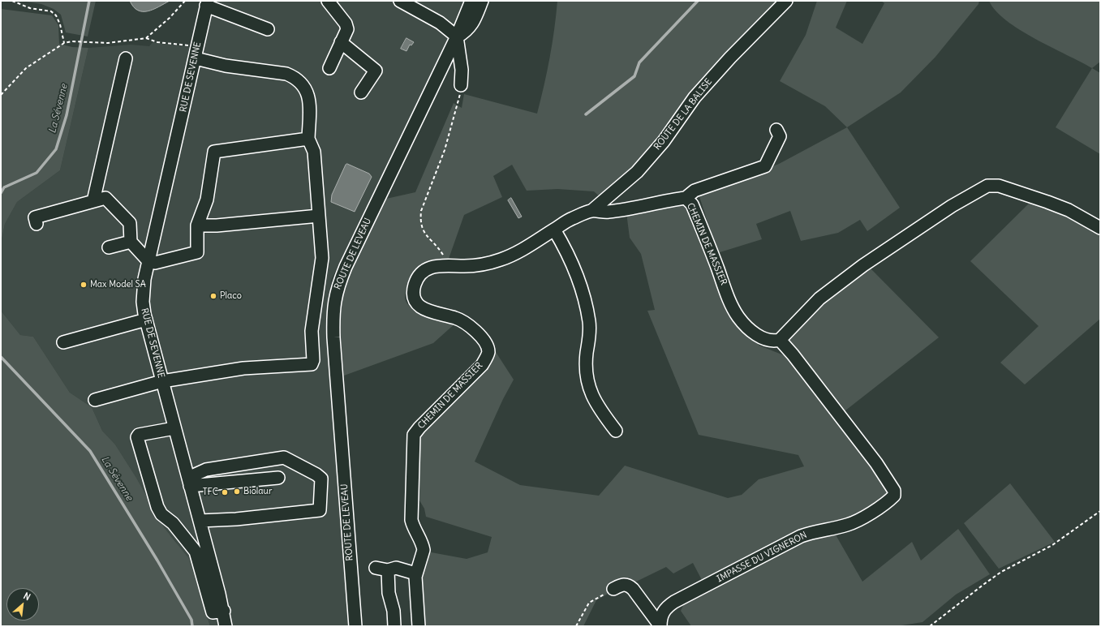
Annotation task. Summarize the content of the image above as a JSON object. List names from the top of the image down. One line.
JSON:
{"streets":{"street":["RUE DE SEVENNE","ROUTE DE LA BALISE","CHEMIN DE MASSIER","ROUTE DE LEVEAU","IMPASSE DU VIGNERON"]},"crossings":[["ROUTE DE LA BALISE","CHEMIN DE MASSIER"],["CHEMIN DE MASSIER","IMPASSE DU VIGNERON"]],"water":["La Sévenne"],"places":["Max Model SA","Placo","Biolaur","TFC"],"north":"top right"}
